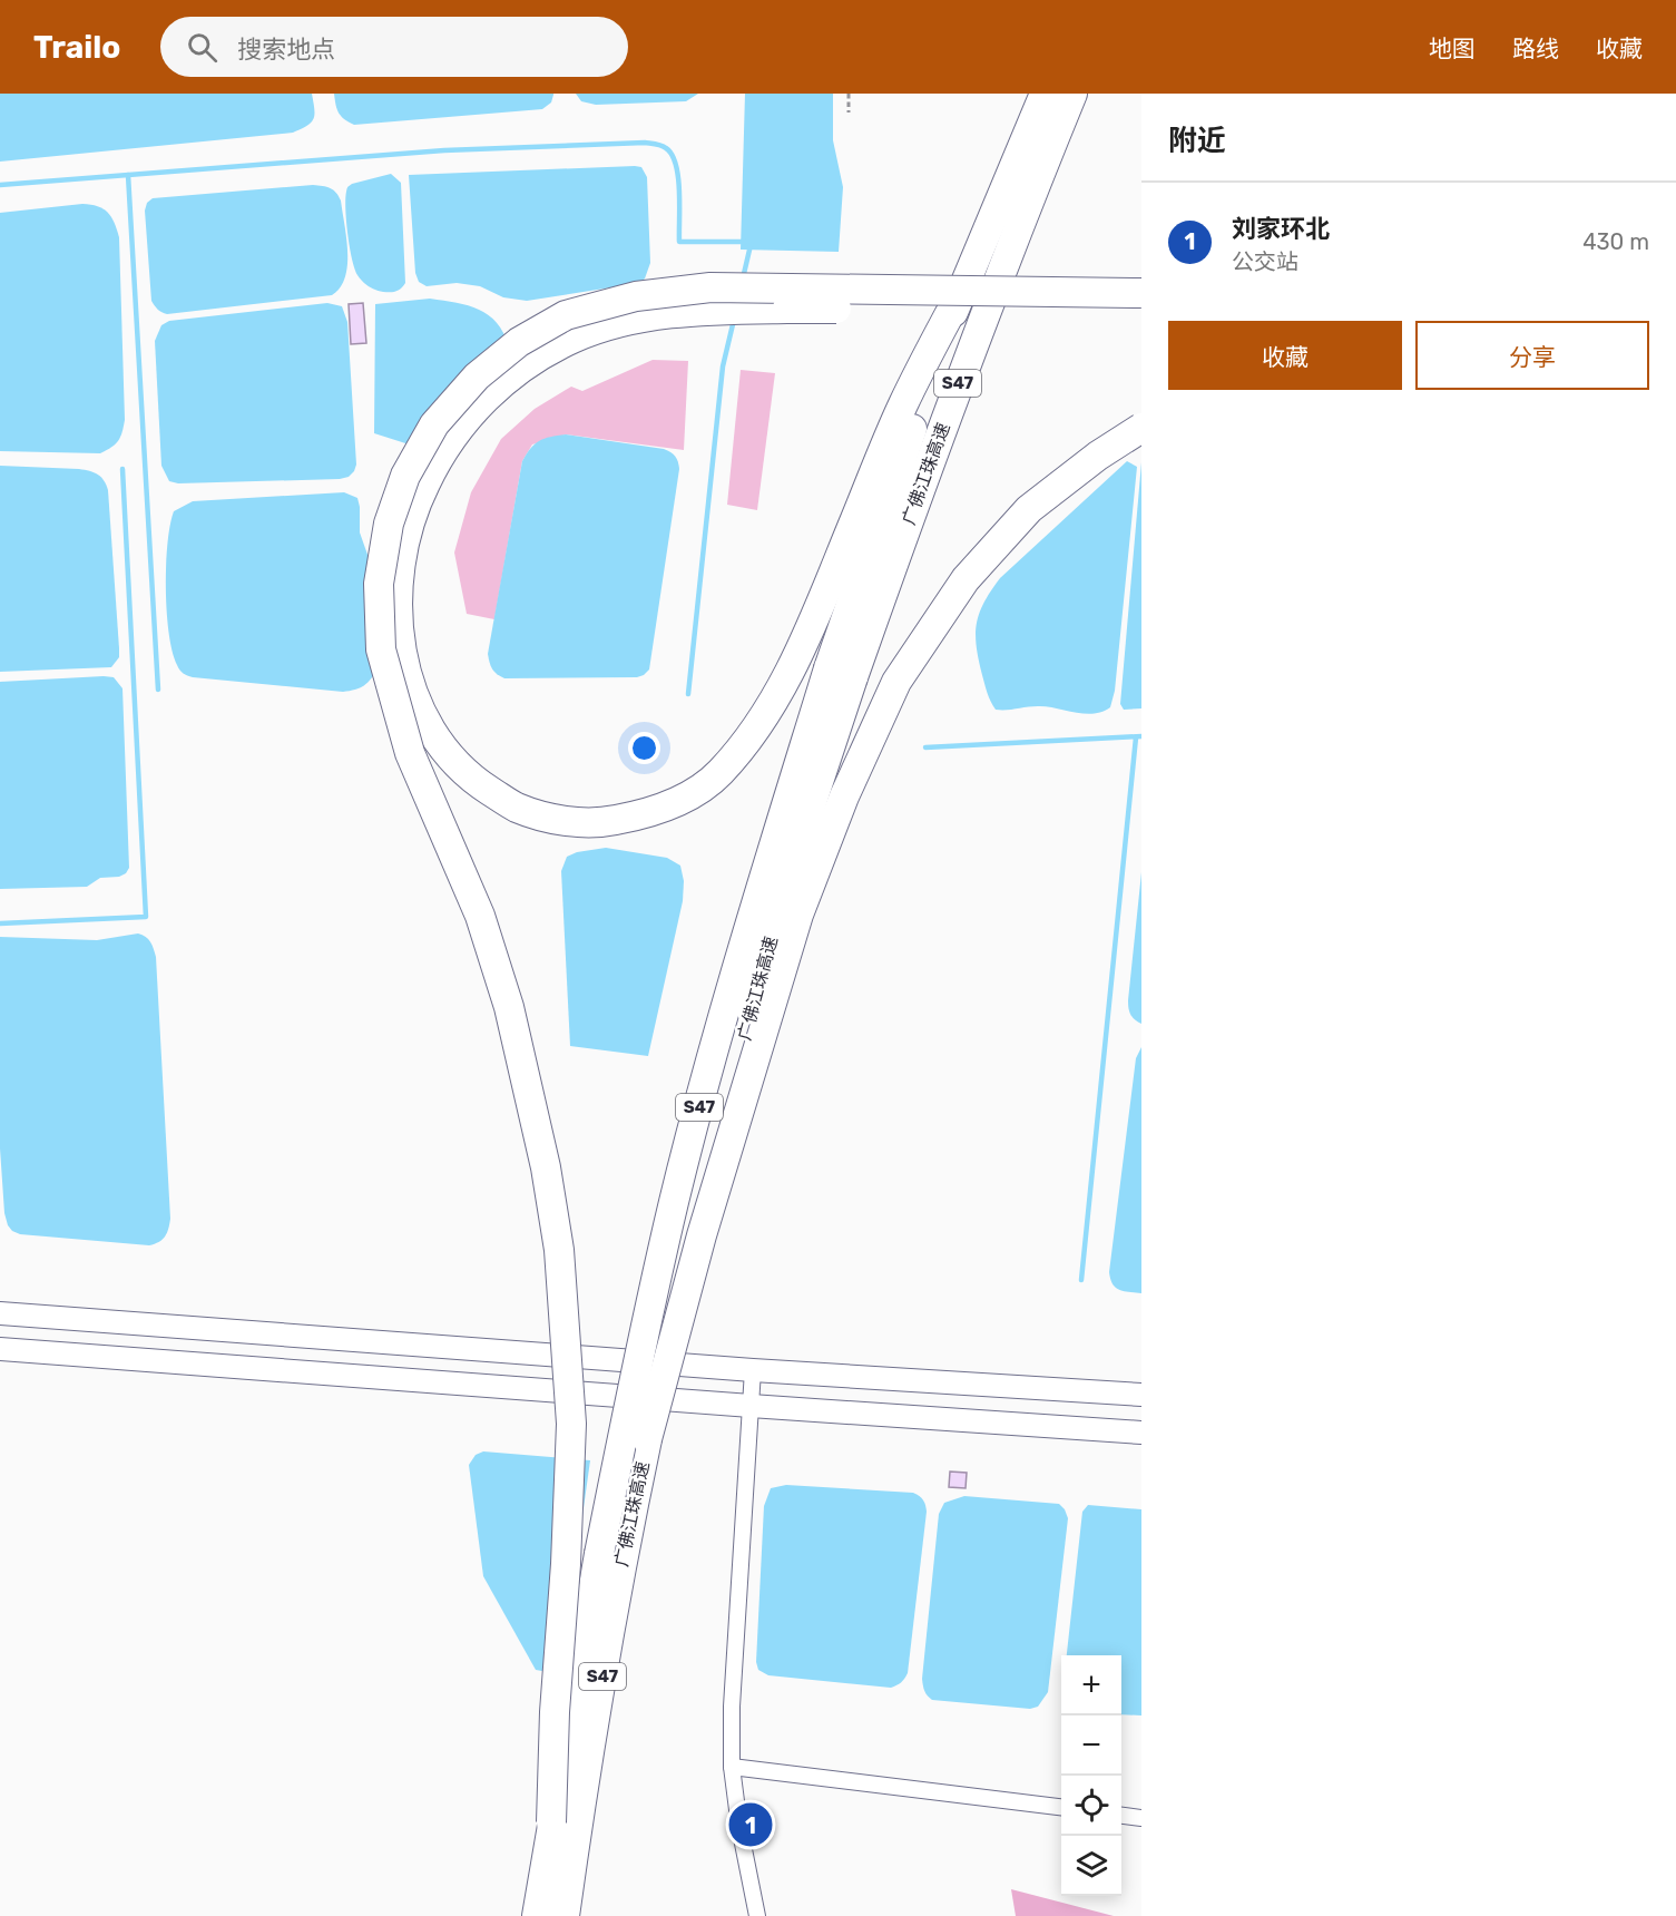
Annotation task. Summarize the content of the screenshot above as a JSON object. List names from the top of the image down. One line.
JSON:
{"streets":{"highway":["S47","广佛江珠高速"]},"page":{"header":"Trailo","search":"搜索地点","nav":["地图","路线","收藏"],"heading":"附近","list":[{"mark":"1","name":"刘家环北","note":"公交站","value":"430 m"}],"buttons":["收藏","分享"],"map_buttons":["+","−"],"pins":"1"}}
